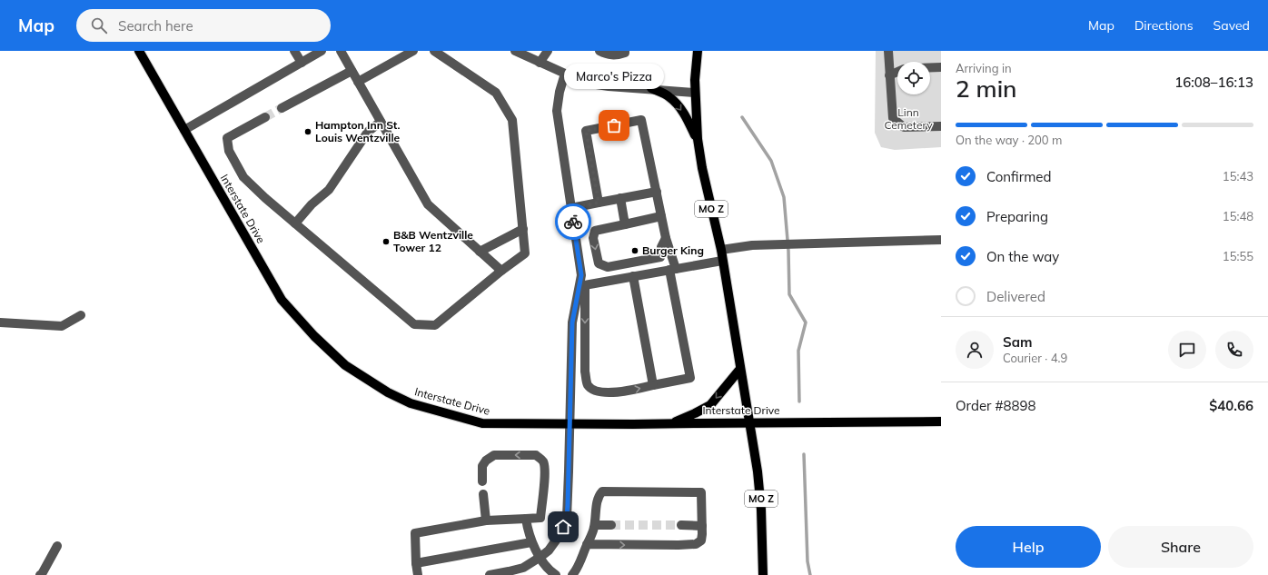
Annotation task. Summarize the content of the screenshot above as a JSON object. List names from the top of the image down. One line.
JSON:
{"streets":{"main road":["Interstate Drive","MO Z"]},"crossings":[["Interstate Drive","MO Z"]],"parks":["Linn Cemetery"],"places":["Marco's Pizza","Hampton Inn St. Louis Wentzville","B&B Wentzville Tower 12","Burger King"],"page":{"header":"Map","search":"Search here","nav":["Map","Directions","Saved"],"heading":["2 min","Arriving in","16:08–16:13"],"panel":["Sam","Courier · 4.9","Order #8898","$40.66"],"bubble":"Marco's Pizza","bar":"On the way · 200 m","list":[["Confirmed","15:43"],["Preparing","15:48"],["On the way","15:55"],"Delivered"],"buttons":["Help","Share"]}}
